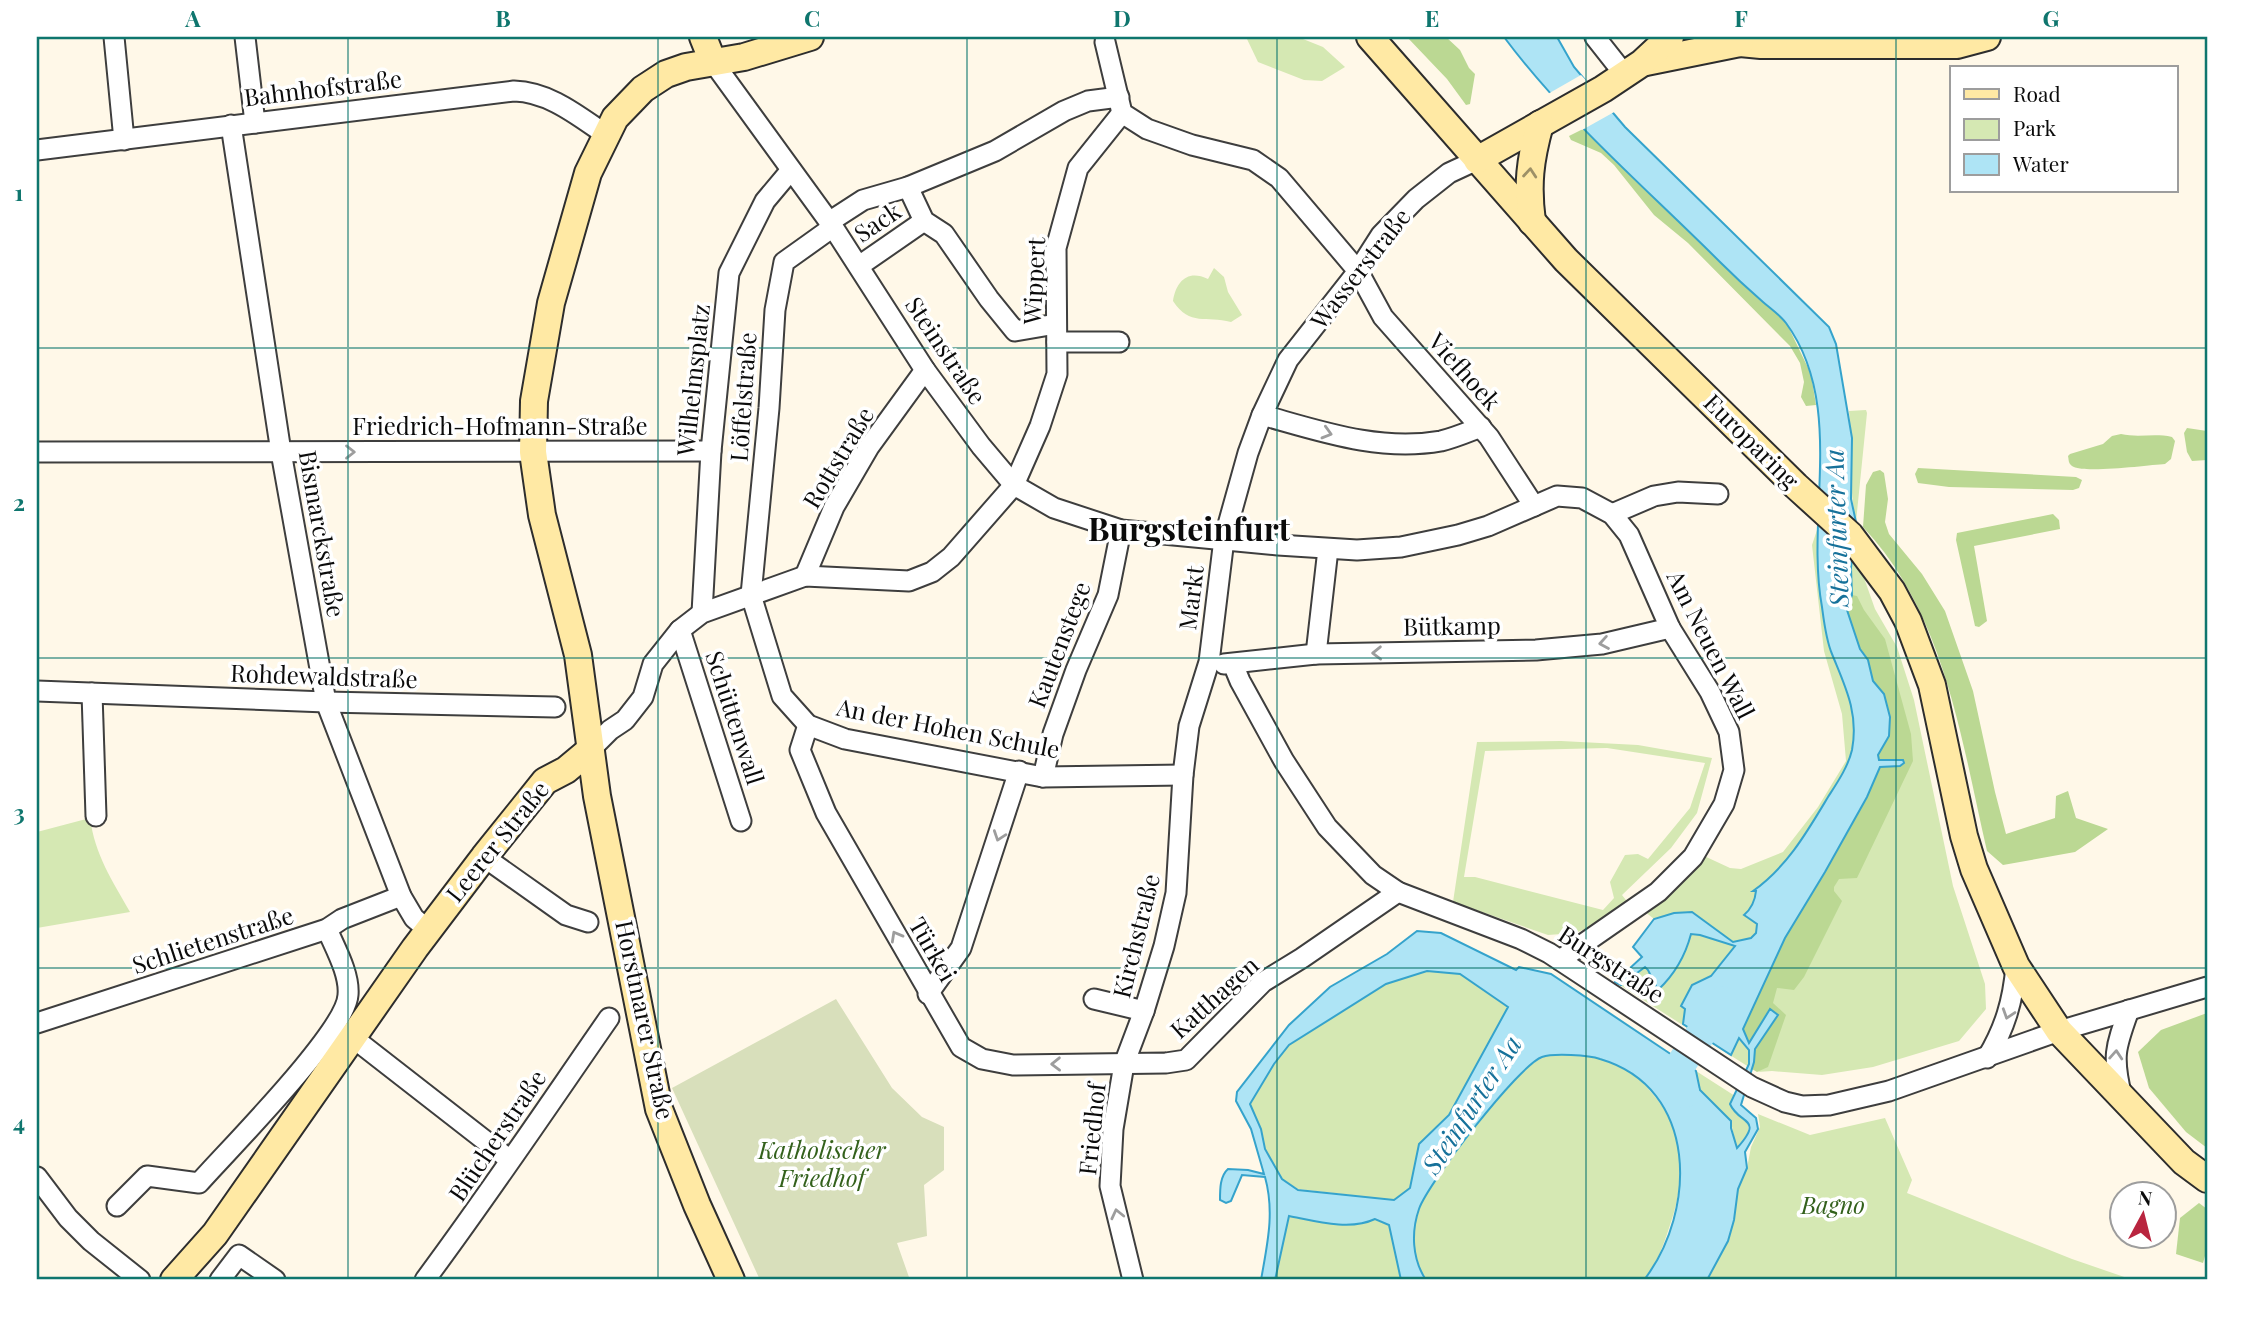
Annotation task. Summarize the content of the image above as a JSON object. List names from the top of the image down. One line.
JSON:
{"streets":{"main road":["Wasserstraße","Europaring","Leerer Straße","Horstmarer Straße"],"street":["Bahnhofstraße","Sack","Wippert","Steinstraße","Viefhoek","Wilhelmsplatz","Löffelstraße","Friedrich-Hofmann-Straße","Rottstraße","Bismarckstraße","Markt","Bütkamp","Kautenstege","Am Neuen Wall","Rohdewaldstraße","Schüttenwall","An der Hohen Schule","Kirchstraße","Schlietenstraße","Türkei","Burgstraße","Katthagen","Friedhof","Blücherstraße"]},"crossings":[["Bahnhofstraße","Bismarckstraße"],["Bahnhofstraße","Horstmarer Straße"],["Sack","Steinstraße"],["Wasserstraße","Steinstraße"],["Wasserstraße","Viefhoek"],["Wasserstraße","Europaring"],["Wasserstraße","Markt"],["Wippert","Steinstraße"],["Wippert","Viefhoek"],["Wippert","Löffelstraße"],["Wippert","Leerer Straße"],["Steinstraße","Viefhoek"],["Steinstraße","Wilhelmsplatz"],["Steinstraße","Löffelstraße"],["Steinstraße","Rottstraße"],["Steinstraße","Markt"],["Steinstraße","Kautenstege"],["Steinstraße","Am Neuen Wall"],["Steinstraße","Leerer Straße"],["Steinstraße","Horstmarer Straße"],["Viefhoek","Löffelstraße"],["Wilhelmsplatz","Friedrich-Hofmann-Straße"],["Wilhelmsplatz","Leerer Straße"],["Löffelstraße","An der Hohen Schule"],["Löffelstraße","Leerer Straße"],["Friedrich-Hofmann-Straße","Bismarckstraße"],["Friedrich-Hofmann-Straße","Horstmarer Straße"],["Europaring","Burgstraße"],["Rottstraße","Leerer Straße"],["Bismarckstraße","Rohdewaldstraße"],["Bismarckstraße","Leerer Straße"],["Bismarckstraße","Schlietenstraße"],["Markt","Bütkamp"],["Markt","An der Hohen Schule"],["Markt","Kirchstraße"],["Markt","Burgstraße"],["Bütkamp","Am Neuen Wall"],["Bütkamp","Burgstraße"],["Kautenstege","An der Hohen Schule"],["Am Neuen Wall","Burgstraße"],["Schüttenwall","Leerer Straße"],["An der Hohen Schule","Leerer Straße"],["An der Hohen Schule","Kirchstraße"],["An der Hohen Schule","Türkei"],["Leerer Straße","Horstmarer Straße"],["Kirchstraße","Türkei"],["Kirchstraße","Katthagen"],["Kirchstraße","Friedhof"],["Türkei","Katthagen"],["Türkei","Friedhof"],["Burgstraße","Katthagen"],["Katthagen","Friedhof"]],"one_way":["Friedrich-Hofmann-Straße","Bütkamp","Türkei","Friedhof"],"districts":["Burgsteinfurt"],"water":["Steinfurter Aa"],"parks":["Katholischer Friedhof","Bagno"],"legend":["Road","Park","Water"],"north":"top","grid":{"columns":["A","B","C","D","E","F","G"],"rows":["1","2","3","4"]}}
